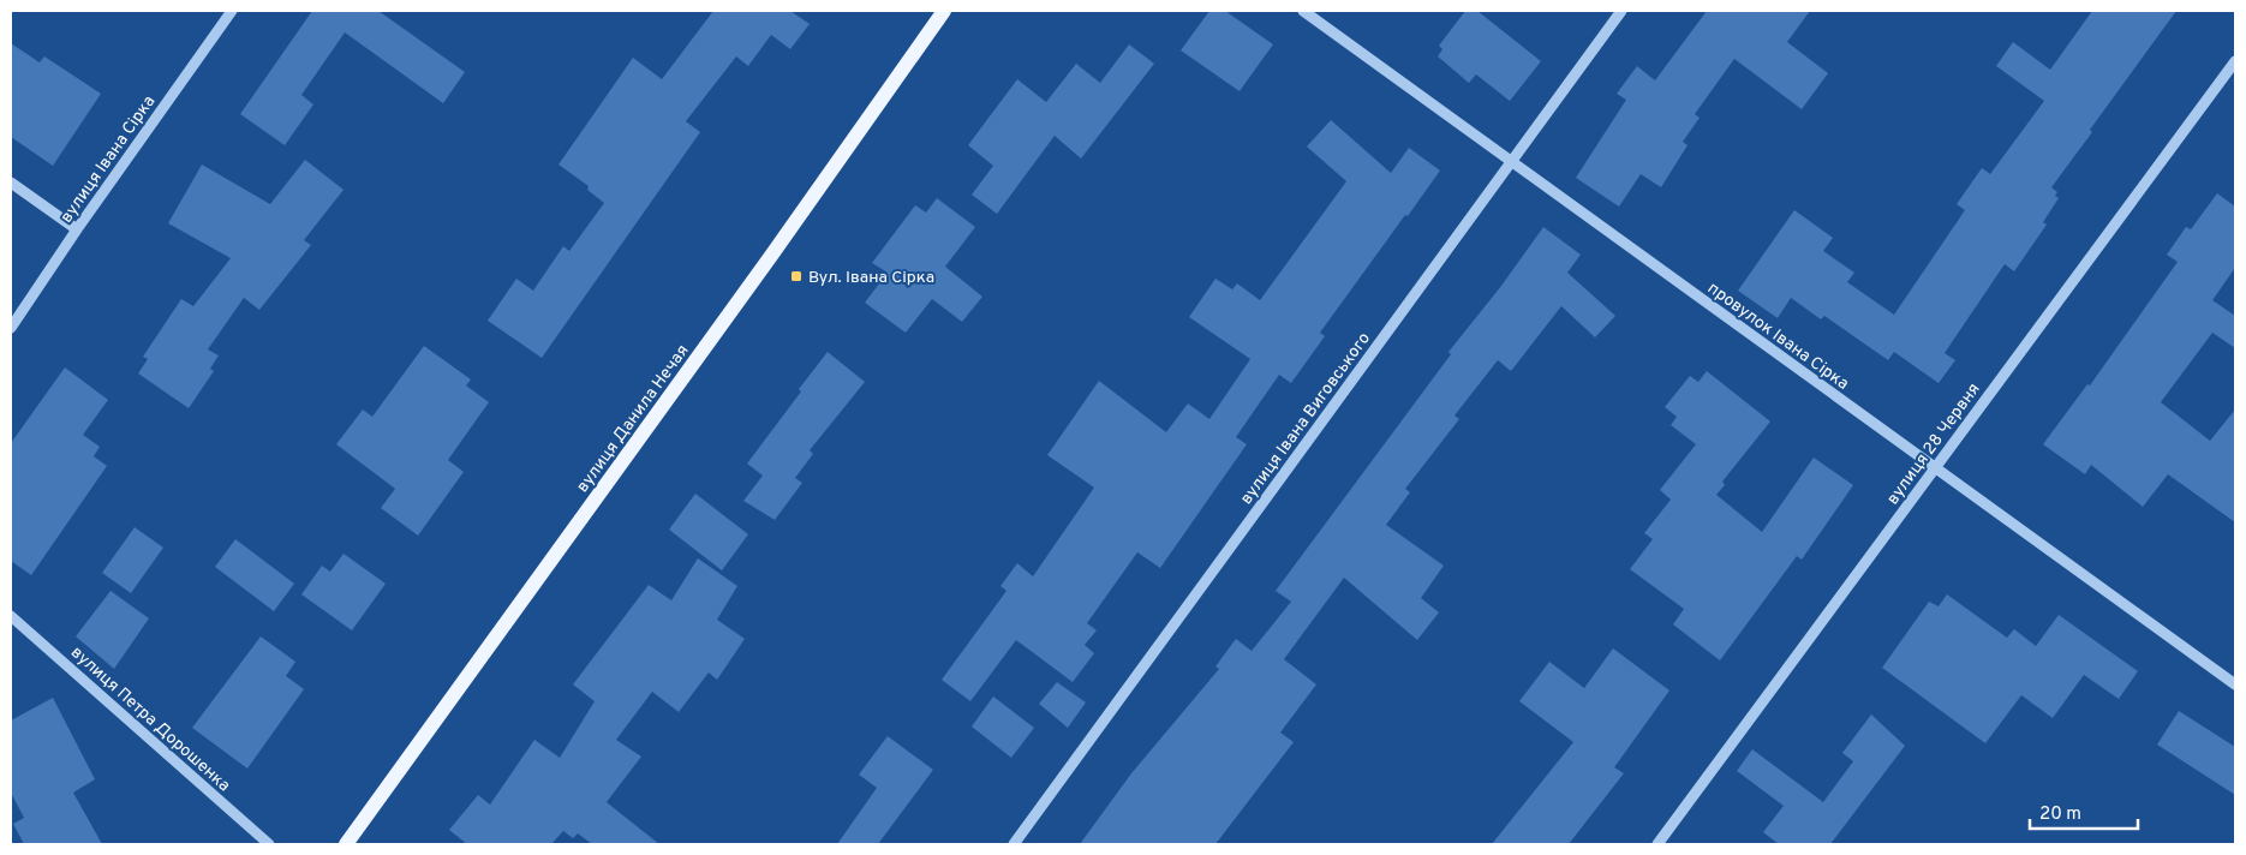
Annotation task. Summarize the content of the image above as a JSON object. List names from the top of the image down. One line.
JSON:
{"streets":{"main road":["вулиця Данила Нечая"],"street":["вулиця Івана Сірка","провулок Івана Сірка","вулиця Івана Виговського","вулиця 28 Червня","вулиця Петра Дорошенка"]},"crossings":[["провулок Івана Сірка","вулиця Івана Виговського"],["провулок Івана Сірка","вулиця 28 Червня"]],"places":{"transit":["Вул. Івана Сірка"]},"scale_bar":"20 m"}
